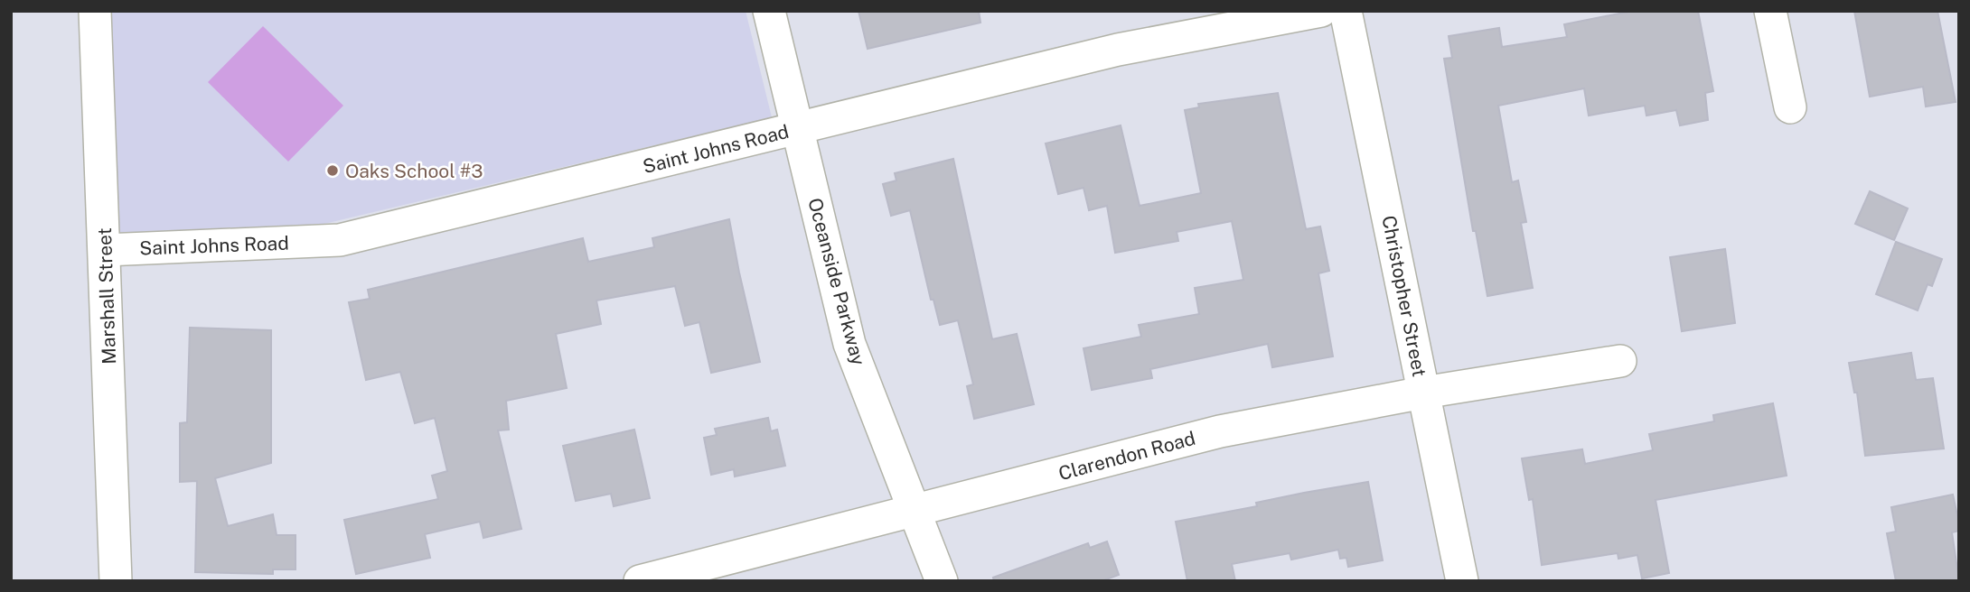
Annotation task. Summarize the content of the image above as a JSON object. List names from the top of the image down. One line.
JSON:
{"streets":{"street":["Saint Johns Road","Oceanside Parkway","Marshall Street","Christopher Street","Clarendon Road"]},"crossings":[["Saint Johns Road","Oceanside Parkway"],["Saint Johns Road","Marshall Street"],["Oceanside Parkway","Clarendon Road"],["Christopher Street","Clarendon Road"]],"places":["Oaks School #3"]}
